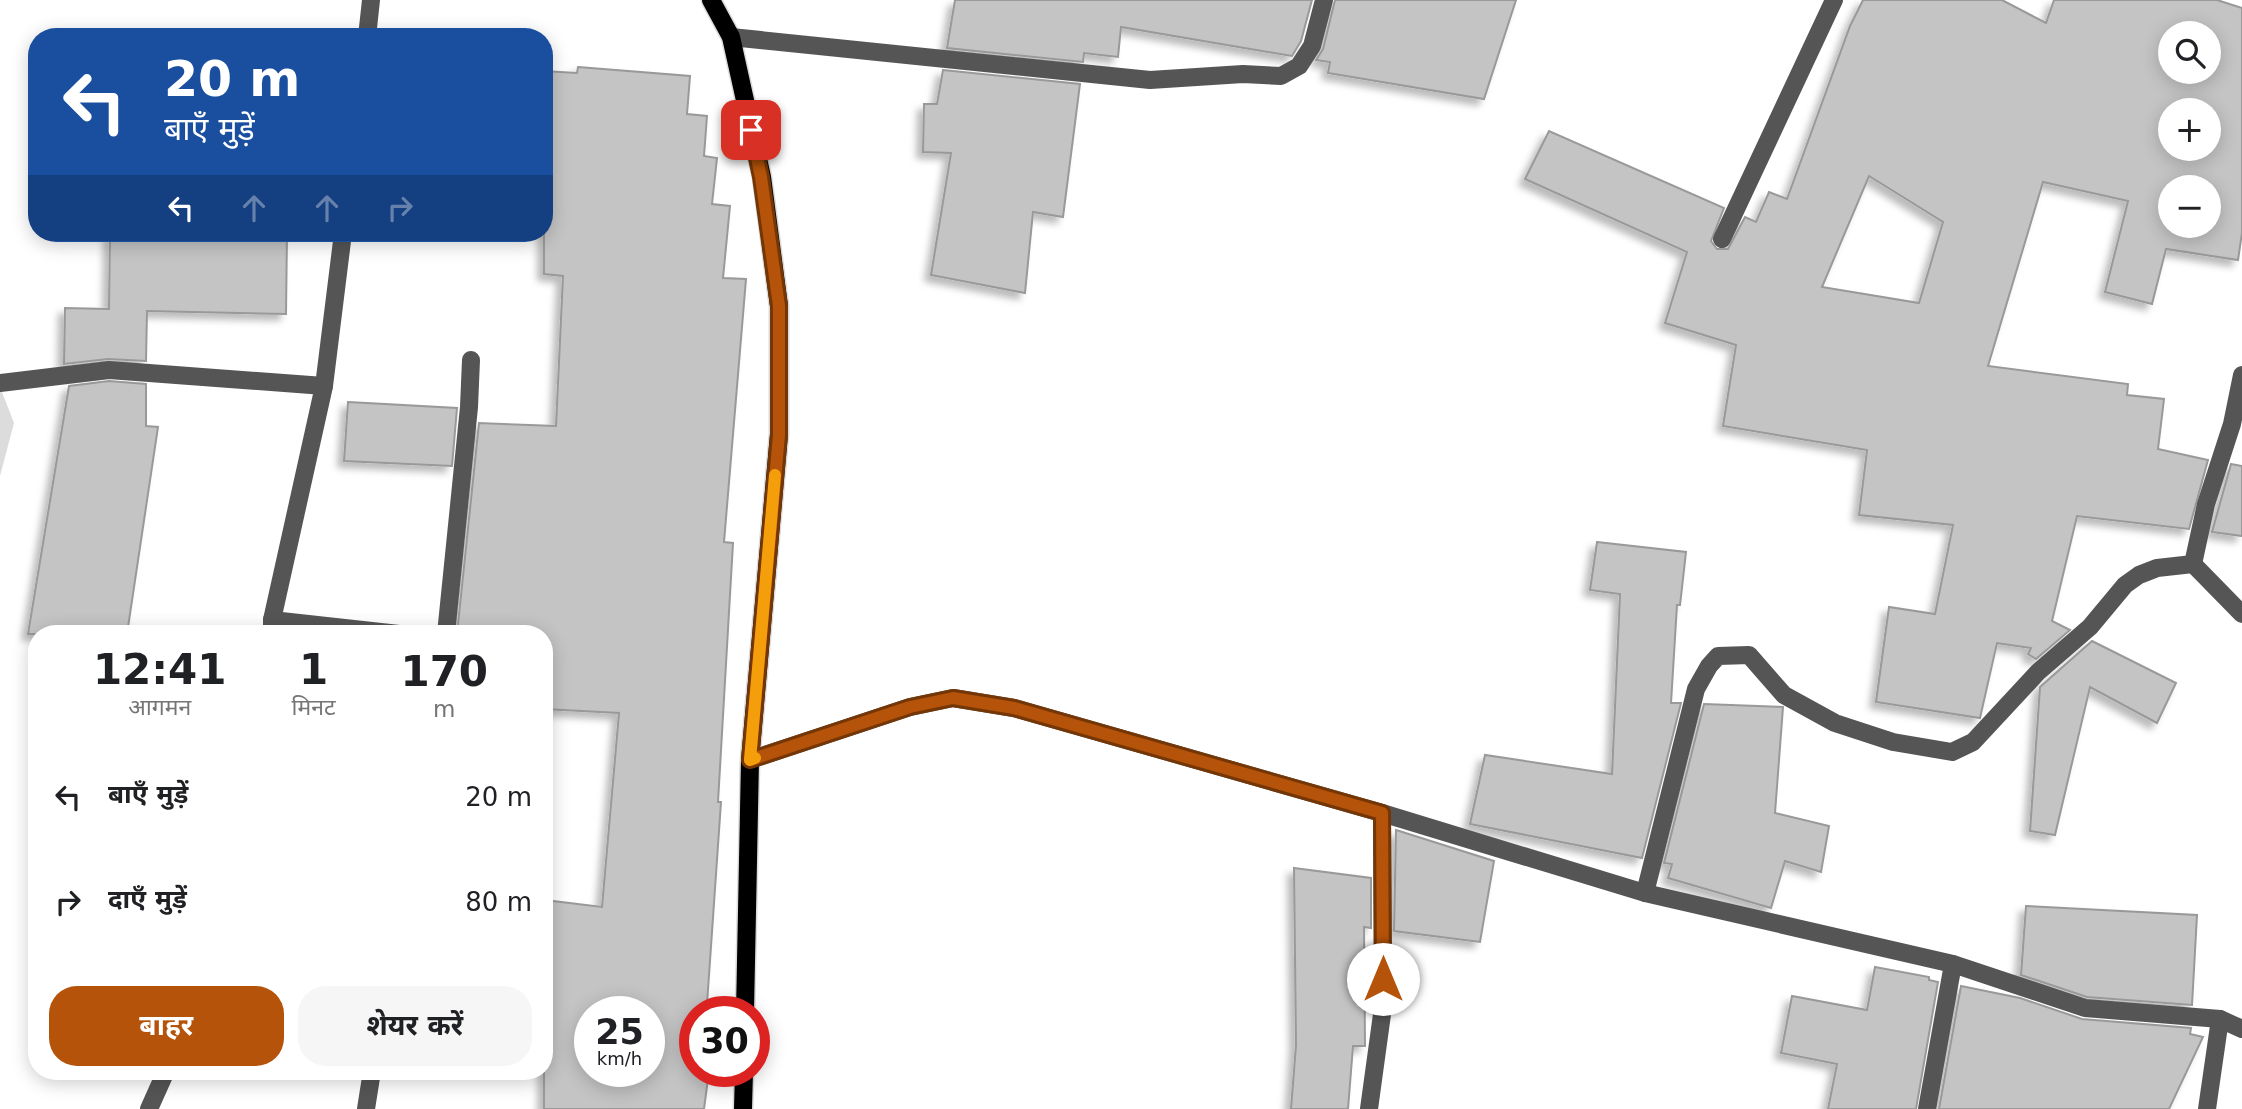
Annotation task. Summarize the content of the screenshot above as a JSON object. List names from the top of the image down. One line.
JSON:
{"page":{"map_buttons":["+","−"],"turn":["20 m","बाएँ मुड़ें"],"eta":["12:41","आगमन","1","मिनट","170","m"],"list":[{"name":"बाएँ मुड़ें","value":"20 m"},{"name":"दाएँ मुड़ें","value":"80 m"}],"buttons":["बाहर","शेयर करें"],"speed":"25 km/h","limit":"30"}}
